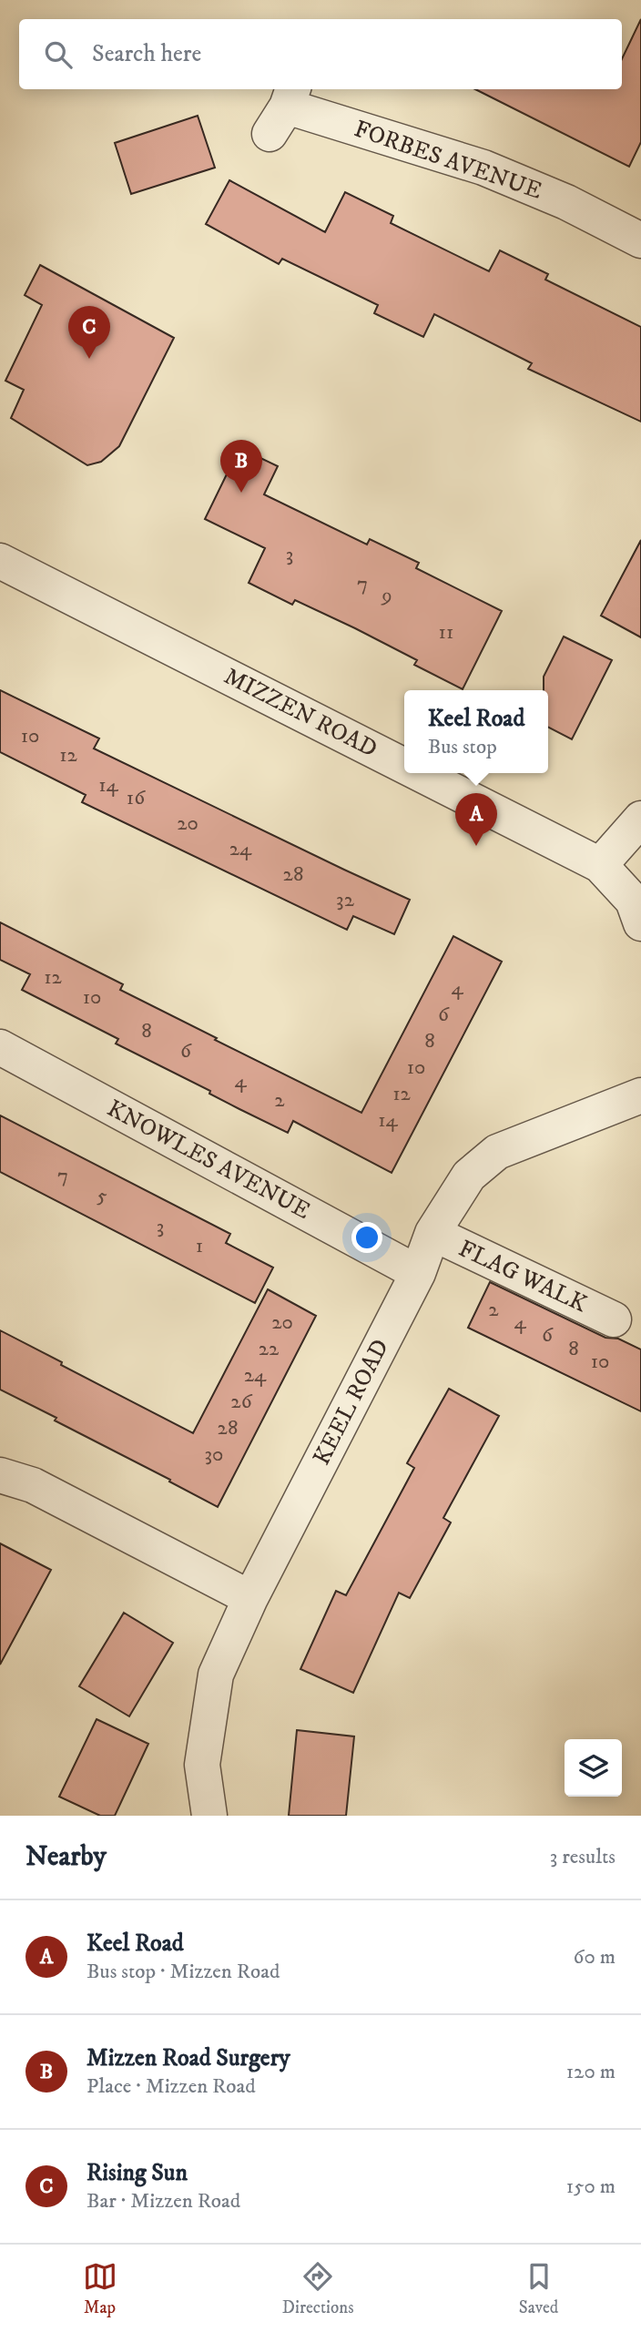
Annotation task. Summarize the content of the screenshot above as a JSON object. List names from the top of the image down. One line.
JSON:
{"streets":{"street":["FORBES AVENUE","MIZZEN ROAD","KNOWLES AVENUE","FLAG WALK","KEEL ROAD"]},"crossings":[["KNOWLES AVENUE","KEEL ROAD"],["FLAG WALK","KEEL ROAD"]],"house_numbers":["3","7","9","11","10","12","14","16","20","24","28","32","12","4","10","6","8","8","6","10","4","12","2","14","7","5","3","1","2","20","4","6","22","8","10","24","26","28","30"],"page":{"search":"Search here","pins":["C","B","A"],"popup":["Keel Road","Bus stop"],"heading":["Nearby","3 results"],"list":[{"mark":"A","name":"Keel Road","note":"Bus stop · Mizzen Road","value":"60 m"},{"mark":"B","name":"Mizzen Road Surgery","note":"Place · Mizzen Road","value":"120 m"},{"mark":"C","name":"Rising Sun","note":"Bar · Mizzen Road","value":"150 m"}],"nav":["Map","Directions","Saved"]}}
